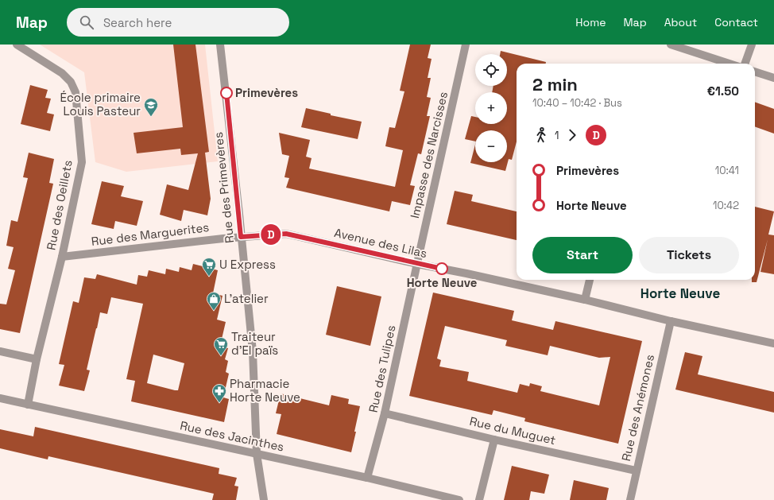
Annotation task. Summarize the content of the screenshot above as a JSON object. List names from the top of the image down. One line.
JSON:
{"streets":{"street":["Impasse des Narcisses","Rue des Primevères","Rue des Oeillets","Rue des Marguerites","Avenue des Lilas","Rue des Tulipes","Rue des Anémones","Rue du Muguet","Rue des Jacinthes"]},"crossings":[["Impasse des Narcisses","Avenue des Lilas"],["Impasse des Narcisses","Rue des Tulipes"],["Rue des Primevères","Rue des Marguerites"],["Rue des Primevères","Avenue des Lilas"],["Rue des Primevères","Rue des Jacinthes"],["Rue des Oeillets","Rue des Marguerites"],["Rue des Oeillets","Rue des Jacinthes"],["Rue des Marguerites","Avenue des Lilas"],["Avenue des Lilas","Rue des Tulipes"],["Avenue des Lilas","Rue des Anémones"],["Rue des Tulipes","Rue du Muguet"],["Rue des Tulipes","Rue des Jacinthes"],["Rue des Anémones","Rue du Muguet"]],"districts":["Horte Neuve"],"places":{"other":["Primevères","Horte Neuve"],"school or university":["École primaire Louis Pasteur"],"supermarket":["U Express","Traiteur d'El païs"],"shop":["L'atelier"],"pharmacy":["Pharmacie Horte Neuve"]},"lines":["bus line D"],"page":{"header":"Map","search":"Search here","nav":["Home","Map","About","Contact"],"on_map":"D","map_buttons":["+","−"],"heading":["2 min","10:40 – 10:42 · Bus","€1.50"],"legs":["1","D"],"list":[{"name":"Primevères","value":"10:41"},{"name":"Horte Neuve","value":"10:42"}],"buttons":["Start","Tickets"]}}
